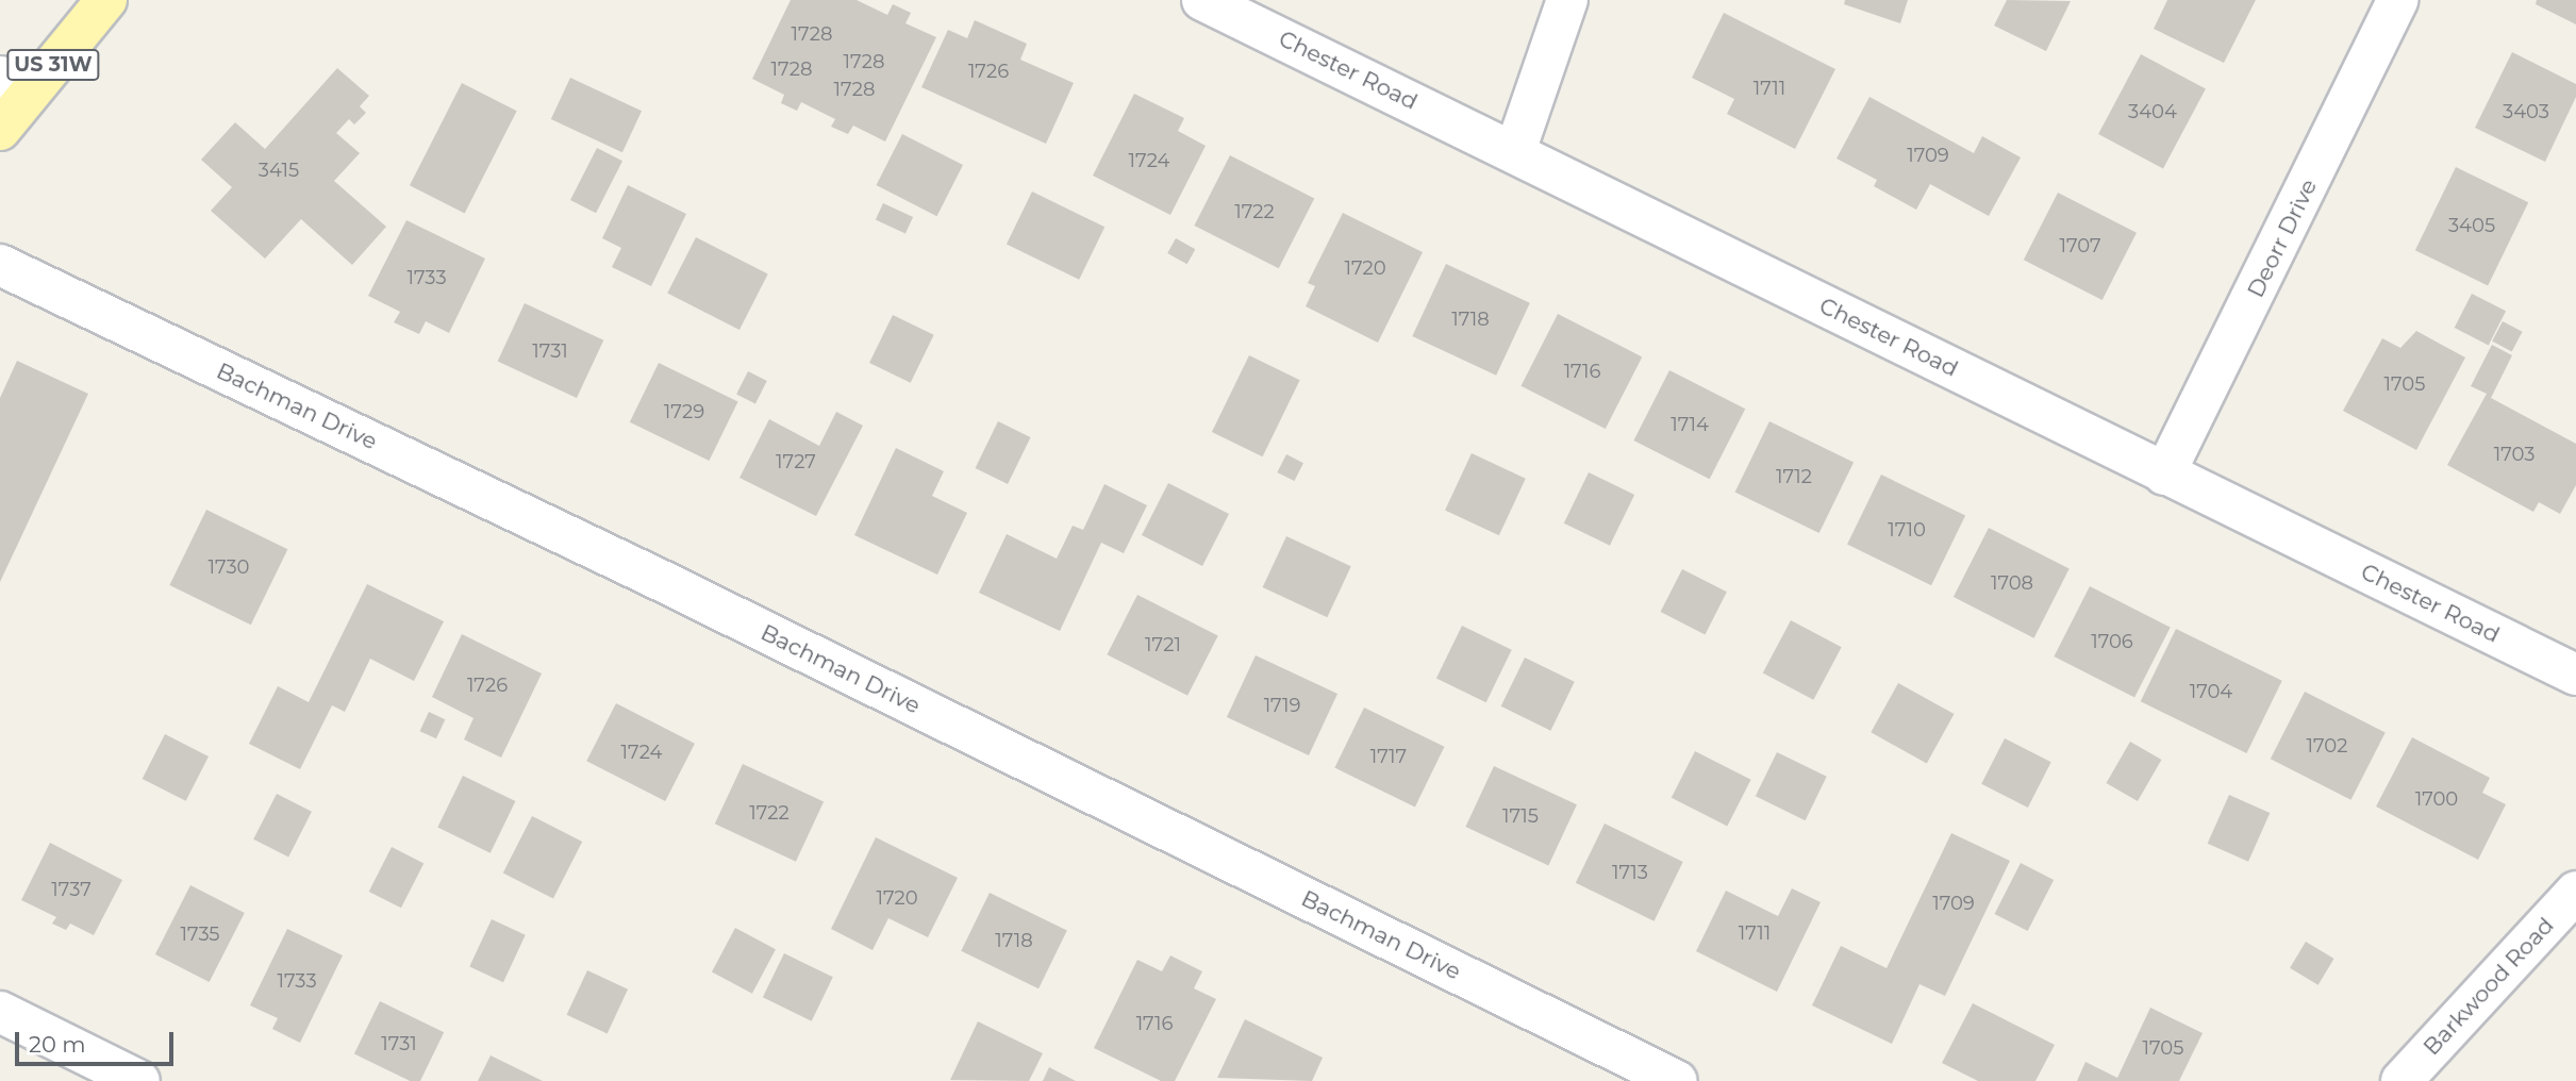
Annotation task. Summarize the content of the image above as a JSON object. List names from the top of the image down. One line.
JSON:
{"streets":{"main road":["US 31W"],"street":["Chester Road","Deorr Drive","Bachman Drive","Barkwood Road"]},"crossings":[["Chester Road","Deorr Drive"]],"house_numbers":["1728","1728","1728","1726","1711","1728","3404","3403","1709","1724","3415","1722","3405","1707","1720","1733","1718","1731","1716","1705","1729","1714","1703","1727","1712","1710","1730","1708","1706","1721","1726","1704","1719","1702","1724","1717","1700","1722","1715","1713","1737","1720","1709","1711","1735","1718","1733","1716","1731","1705"],"scale_bar":"20 m"}
